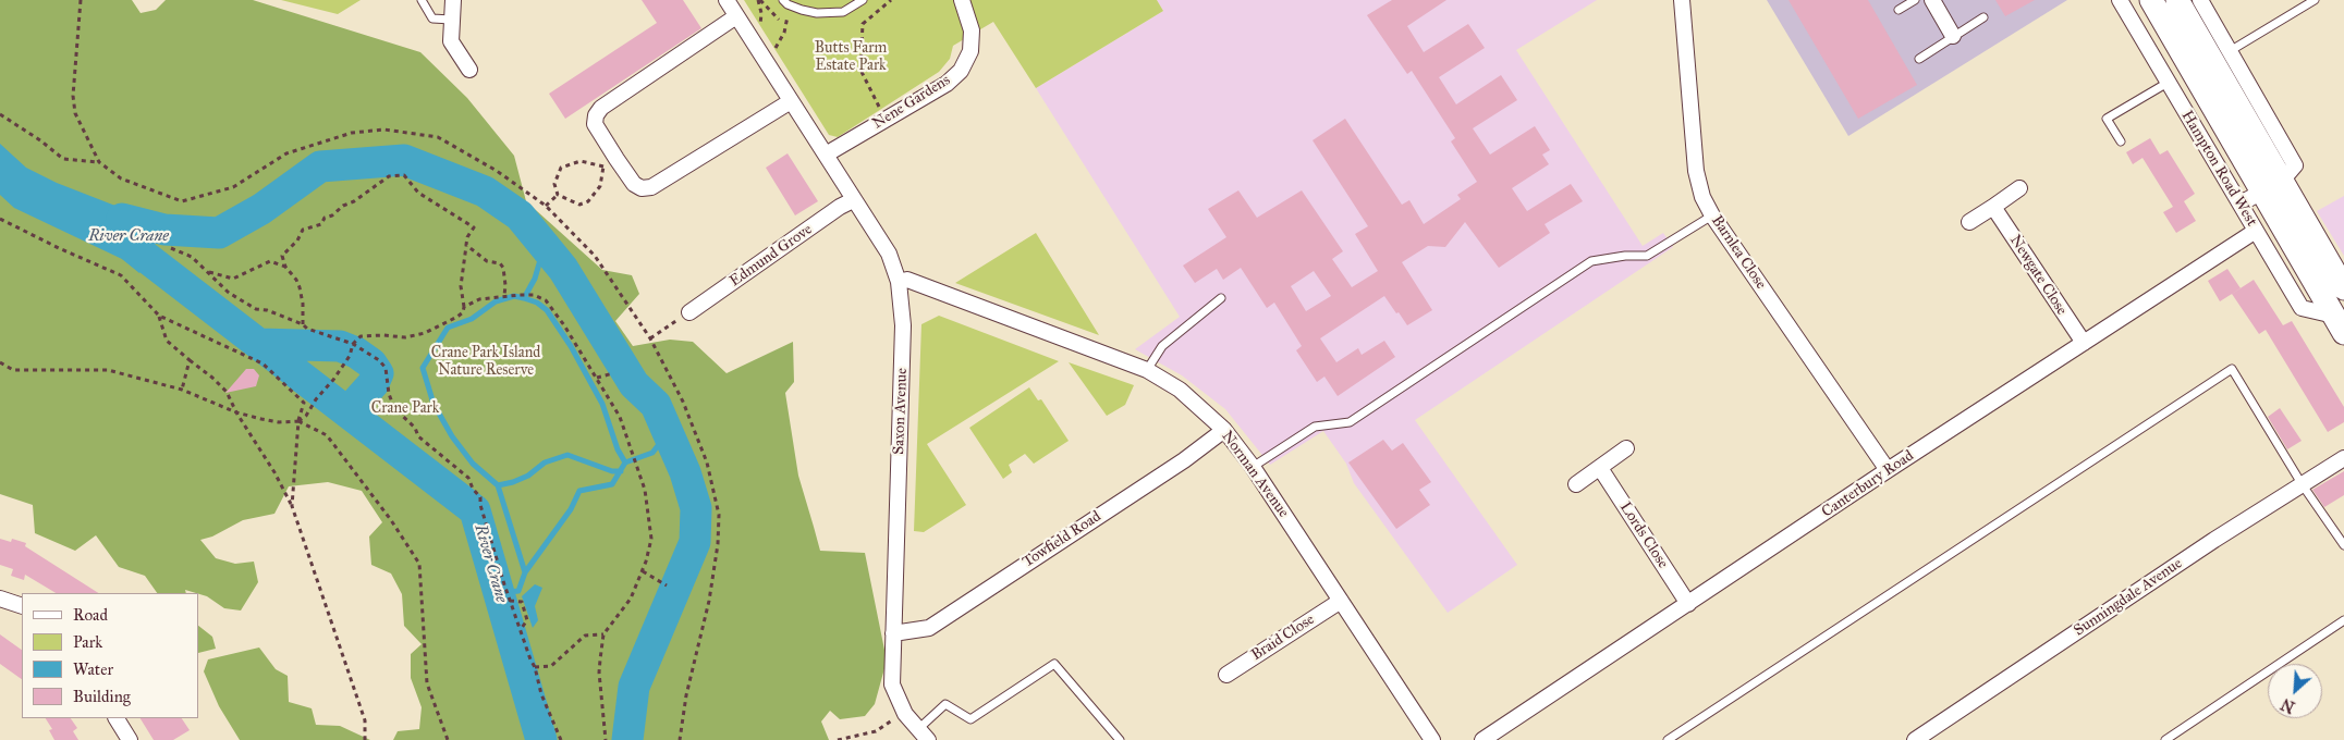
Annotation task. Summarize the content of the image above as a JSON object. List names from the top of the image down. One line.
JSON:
{"streets":{"main road":["Hampton Road West"],"street":["Nene Gardens","Barnlea Close","Edmund Grove","Newgate Close","Saxon Avenue","Norman Avenue","Canterbury Road","Lords Close","Towfield Road","Sunningdale Avenue","Braid Close"]},"crossings":[["Nene Gardens","Saxon Avenue"],["Hampton Road West","Canterbury Road"],["Barnlea Close","Canterbury Road"],["Edmund Grove","Saxon Avenue"],["Newgate Close","Canterbury Road"],["Saxon Avenue","Norman Avenue"],["Saxon Avenue","Towfield Road"],["Norman Avenue","Towfield Road"],["Norman Avenue","Braid Close"],["Canterbury Road","Lords Close"]],"water":["River Crane"],"parks":["Butts Farm Estate Park","Crane Park Island Nature Reserve","Crane Park"],"legend":["Road","Park","Water","Building"],"north":"bottom left"}
